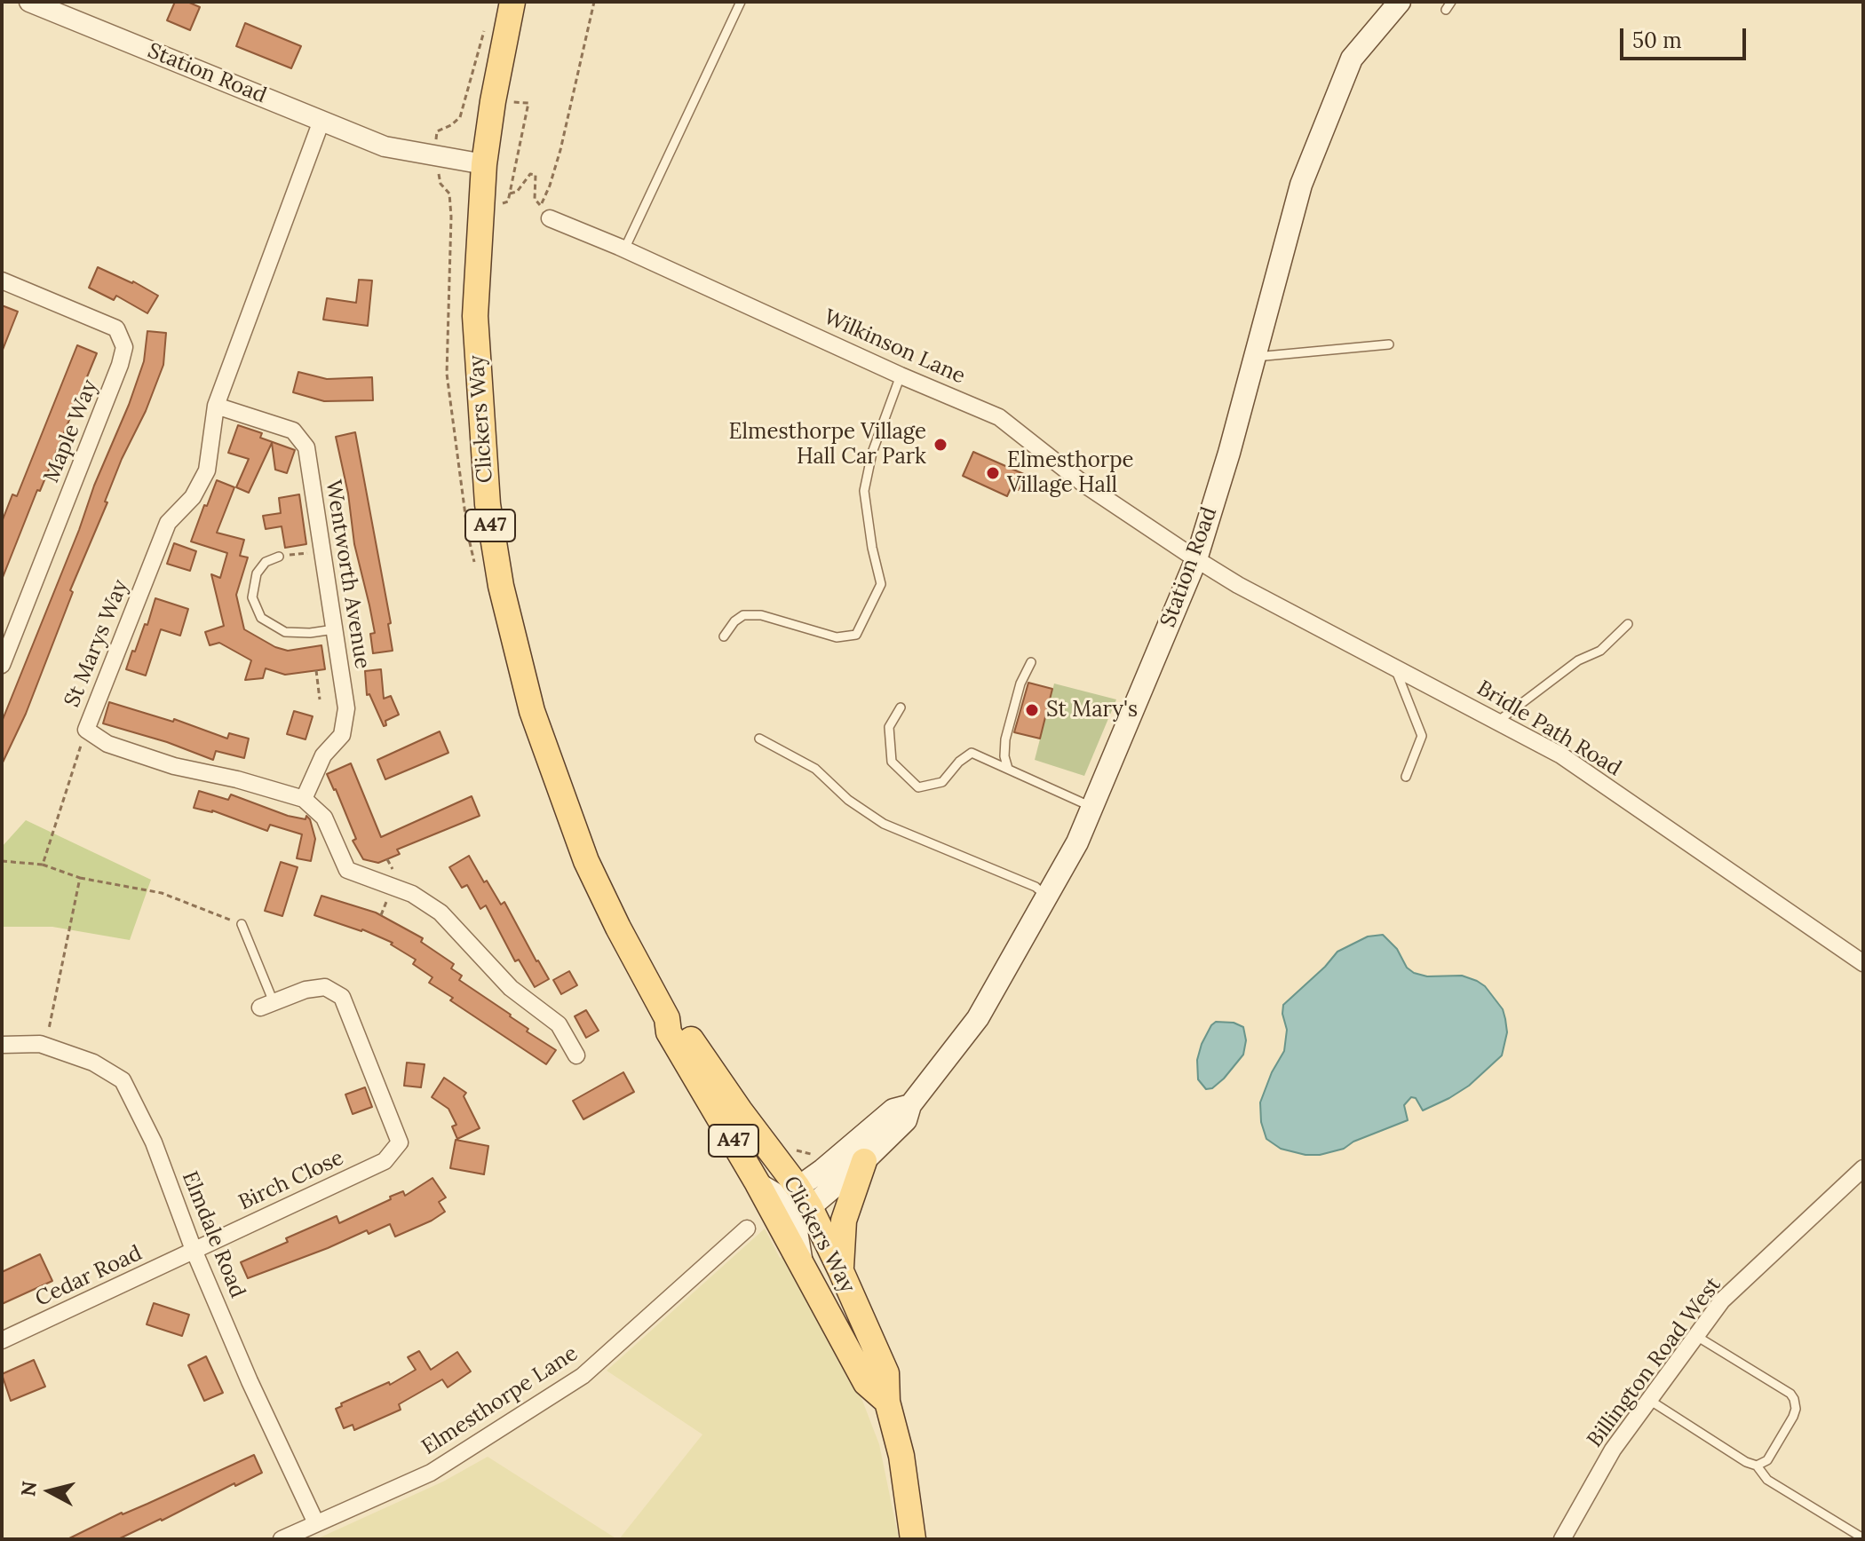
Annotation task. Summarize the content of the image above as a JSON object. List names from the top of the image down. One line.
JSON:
{"streets":{"main road":["Station Road","Clickers Way","A47"],"street":["Wilkinson Lane","Maple Way","Wentworth Avenue","St Marys Way","Bridle Path Road","Birch Close","Elmdale Road","Cedar Road","Billington Road West","Elmesthorpe Lane"]},"crossings":[["Station Road","Wilkinson Lane"],["Station Road","Clickers Way"],["Station Road","St Marys Way"],["Station Road","Bridle Path Road"],["Wilkinson Lane","Bridle Path Road"],["Wentworth Avenue","St Marys Way"],["Birch Close","Elmdale Road"],["Birch Close","Cedar Road"],["Elmdale Road","Cedar Road"],["Elmdale Road","Elmesthorpe Lane"]],"places":["Elmesthorpe Village Hall Car Park","Elmesthorpe Village Hall","St Mary's"],"scale_bar":"50 m","north":"left"}
